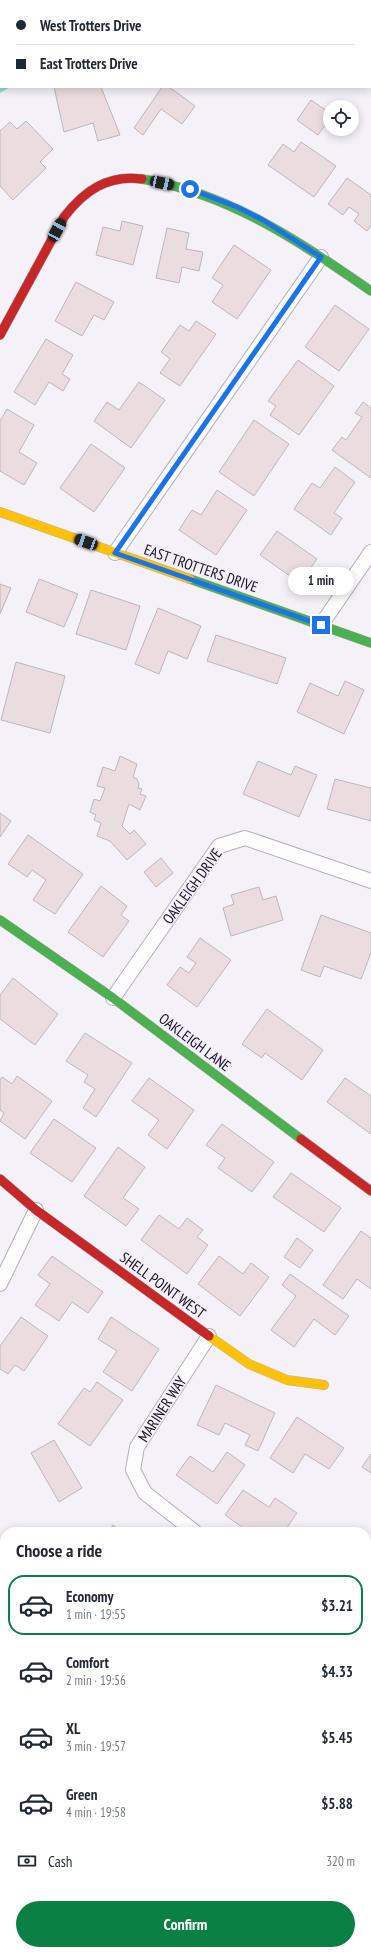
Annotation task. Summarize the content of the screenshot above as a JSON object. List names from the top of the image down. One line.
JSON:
{"streets":{"street":["EAST TROTTERS DRIVE","OAKLEIGH DRIVE","OAKLEIGH LANE","SHELL POINT WEST","MARINER WAY"]},"crossings":[["OAKLEIGH DRIVE","OAKLEIGH LANE"],["SHELL POINT WEST","MARINER WAY"]],"page":{"banner":["West Trotters Drive","East Trotters Drive"],"bubble":"1 min","heading":"Choose a ride","list":[{"name":"Economy","note":"1 min · 19:55","value":"$3.21"},{"name":"Comfort","note":"2 min · 19:56","value":"$4.33"},{"name":"XL","note":"3 min · 19:57","value":"$5.45"},{"name":"Green","note":"4 min · 19:58","value":"$5.88"}],"pay":["Cash","320 m"],"buttons":"Confirm"}}
